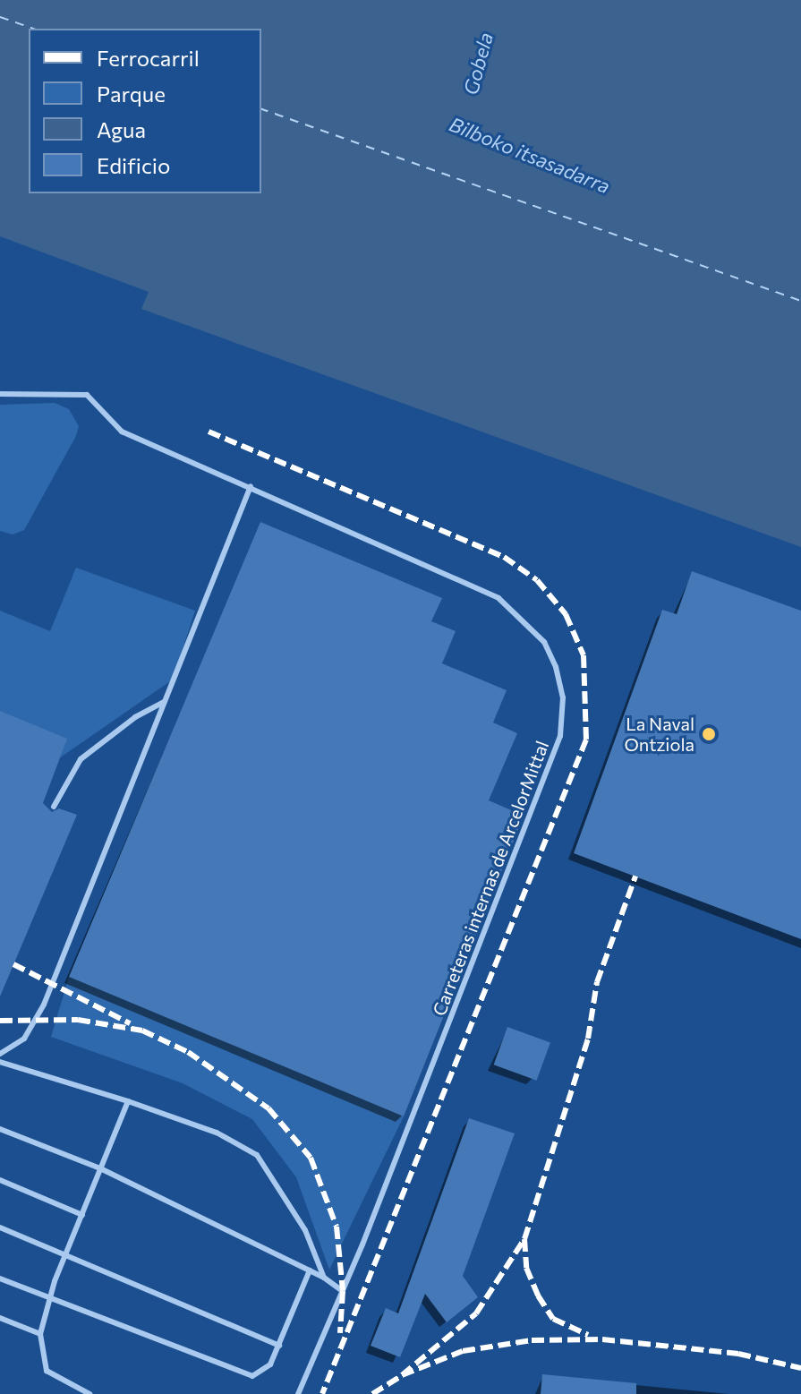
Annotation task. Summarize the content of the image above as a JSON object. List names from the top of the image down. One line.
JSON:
{"streets":{"lane":["Carreteras internas de ArcelorMittal"]},"water":["Gobela","Bilboko itsasadarra"],"places":["La Naval Ontziola"],"legend":["Ferrocarril","Parque","Agua","Edificio"]}
